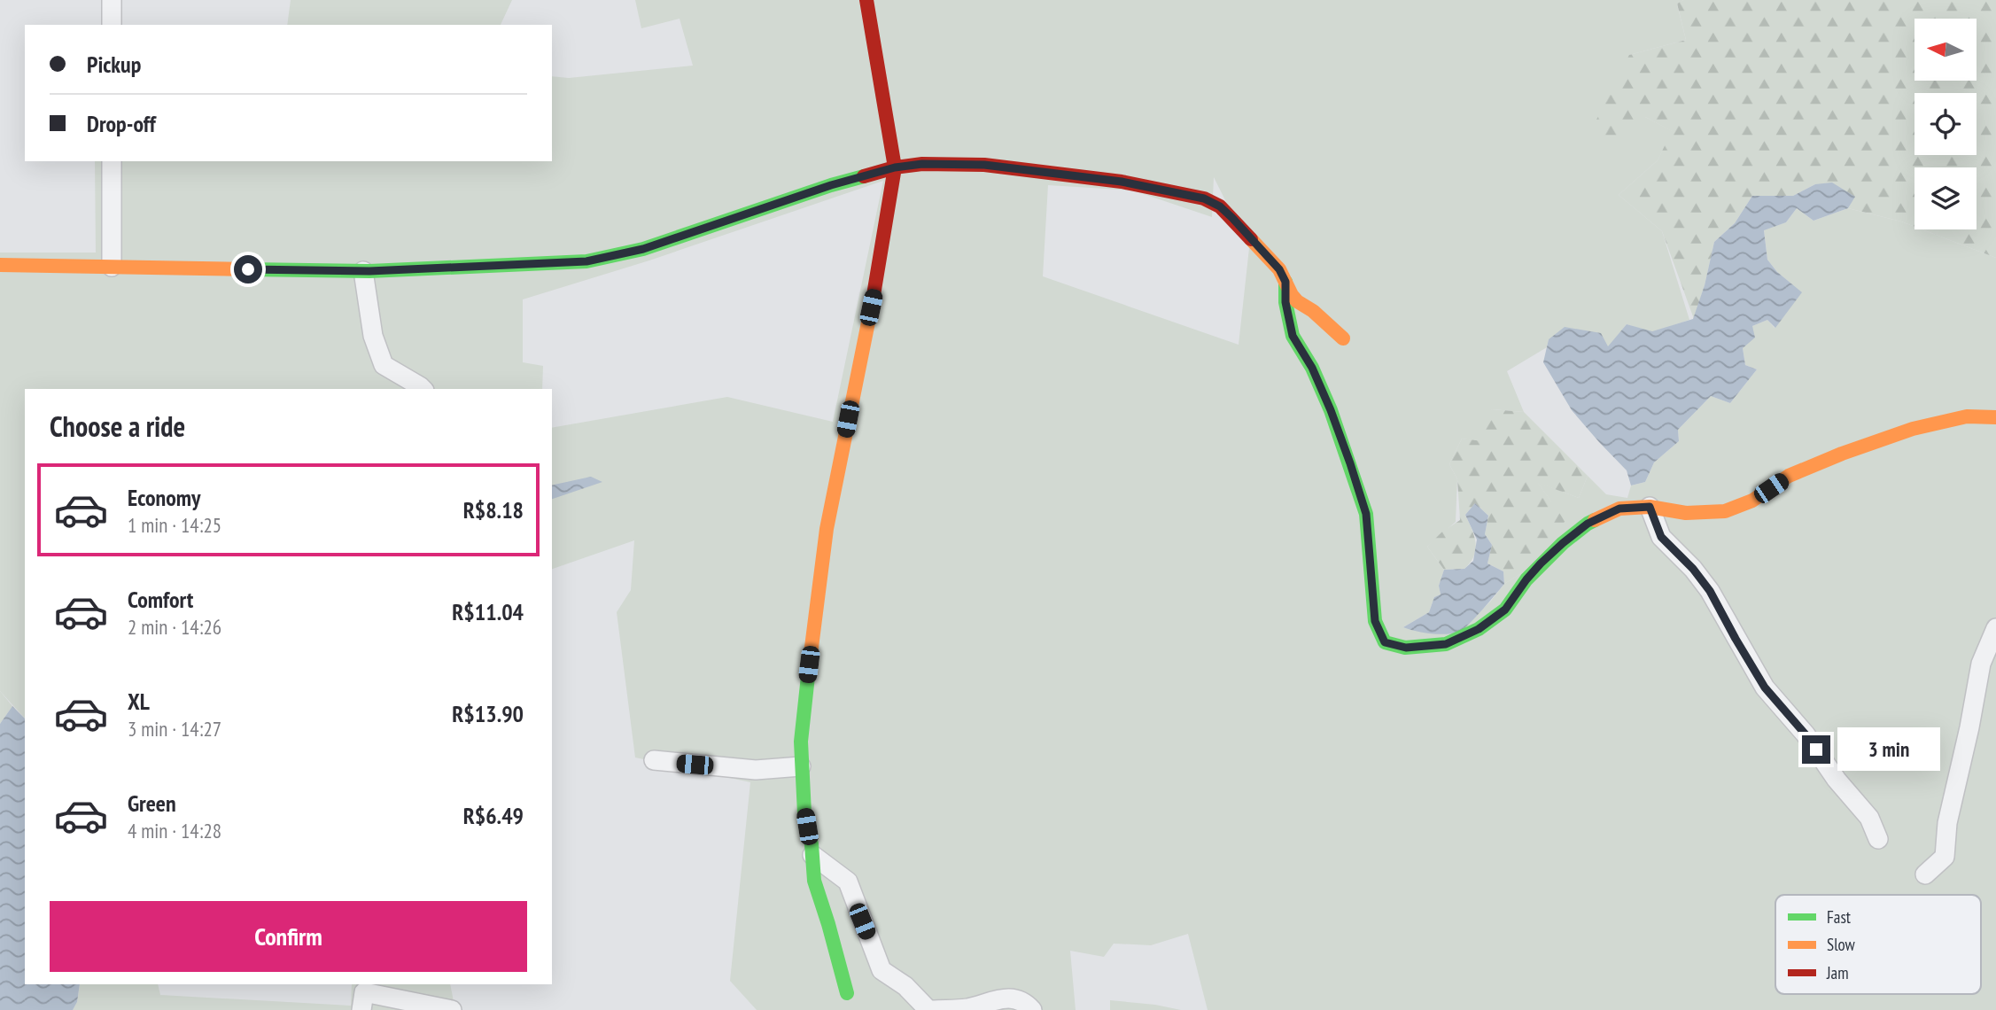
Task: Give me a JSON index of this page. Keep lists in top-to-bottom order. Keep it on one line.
{"legend":["Fast","Slow","Jam"],"north":"left","page":{"banner":["Pickup","Drop-off"],"heading":"Choose a ride","list":[{"name":"Economy","note":"1 min · 14:25","value":"R$8.18"},{"name":"Comfort","note":"2 min · 14:26","value":"R$11.04"},{"name":"XL","note":"3 min · 14:27","value":"R$13.90"},{"name":"Green","note":"4 min · 14:28","value":"R$6.49"}],"bubble":"3 min","buttons":"Confirm"}}
